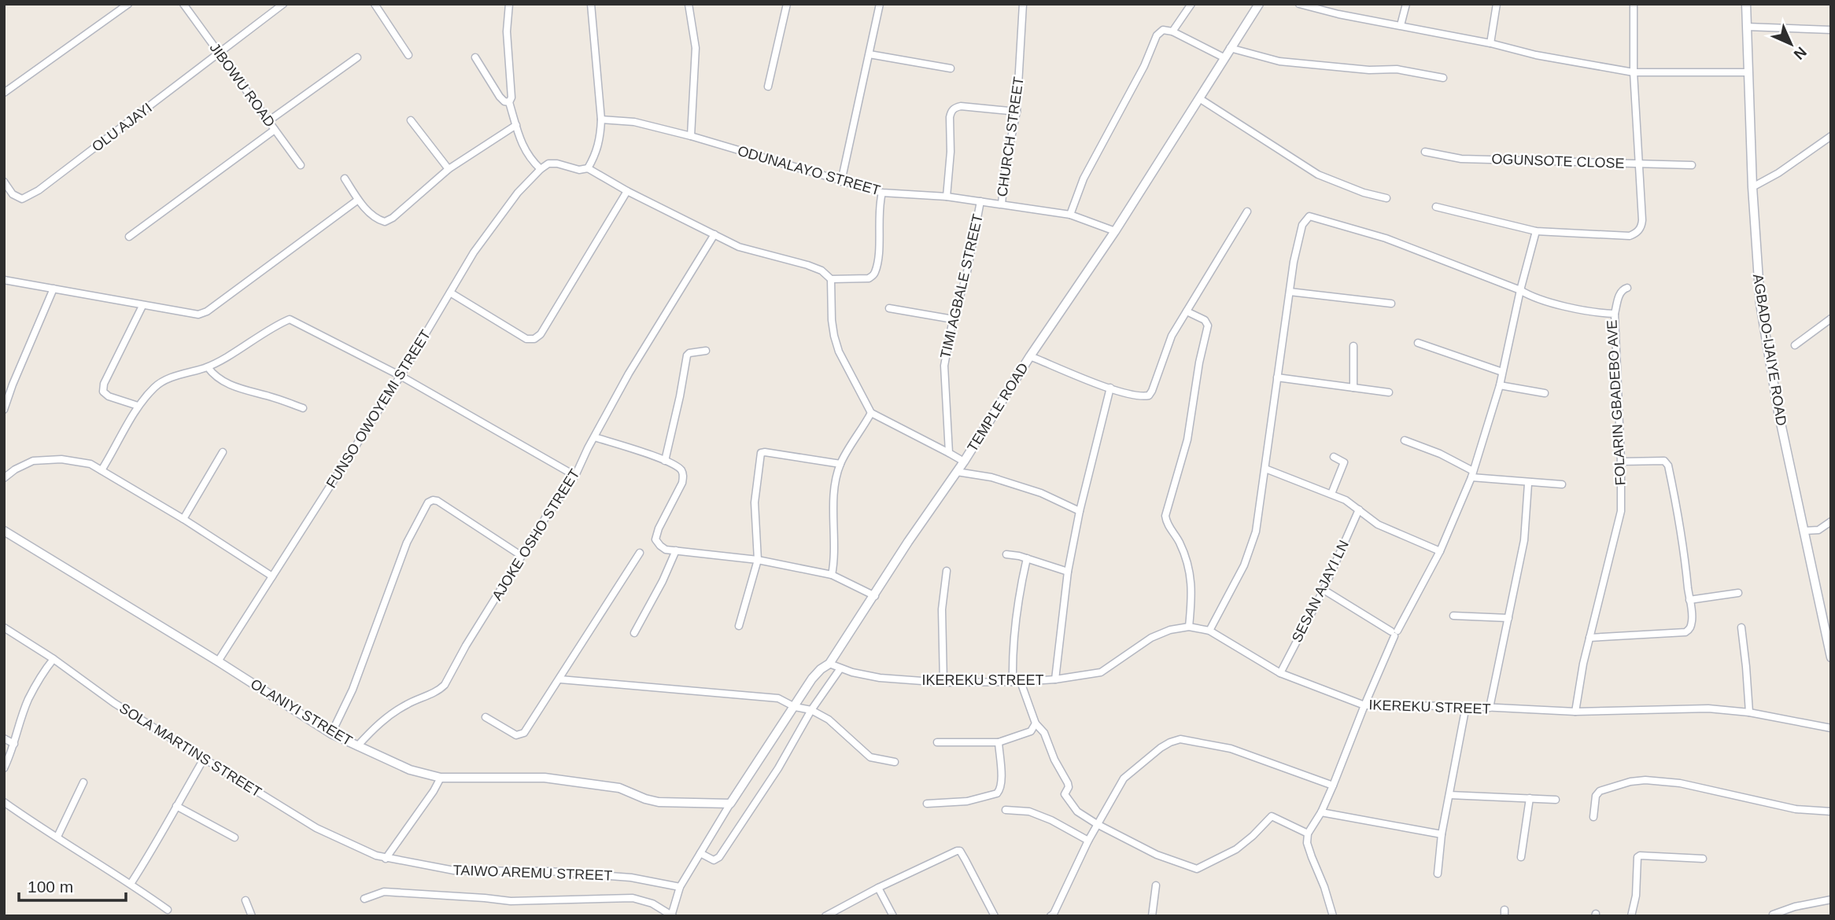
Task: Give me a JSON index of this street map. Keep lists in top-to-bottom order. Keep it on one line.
{"streets":{"street":["JIBOWU ROAD","OLU AJAYI","CHURCH STREET","OGUNSOTE CLOSE","ODUNALAYO STREET","TIMI AGBALE STREET","AGBADO-IJAIYE ROAD","FOLARIN GBADEBO AVE","TEMPLE ROAD","FUNSO OWOYEMI STREET","AJOKE OSHO STREET","SESAN AJAYI LN","IKEREKU STREET","OLANIYI STREET","SOLA MARTINS STREET","TAIWO AREMU STREET"]},"crossings":[["JIBOWU ROAD","OLU AJAYI"],["CHURCH STREET","ODUNALAYO STREET"],["ODUNALAYO STREET","TIMI AGBALE STREET"],["ODUNALAYO STREET","TEMPLE ROAD"],["FOLARIN GBADEBO AVE","IKEREKU STREET"],["TEMPLE ROAD","IKEREKU STREET"],["TEMPLE ROAD","OLANIYI STREET"],["FUNSO OWOYEMI STREET","OLANIYI STREET"],["AJOKE OSHO STREET","OLANIYI STREET"],["SESAN AJAYI LN","IKEREKU STREET"],["SOLA MARTINS STREET","TAIWO AREMU STREET"]],"scale_bar":"100 m","north":"bottom right"}
